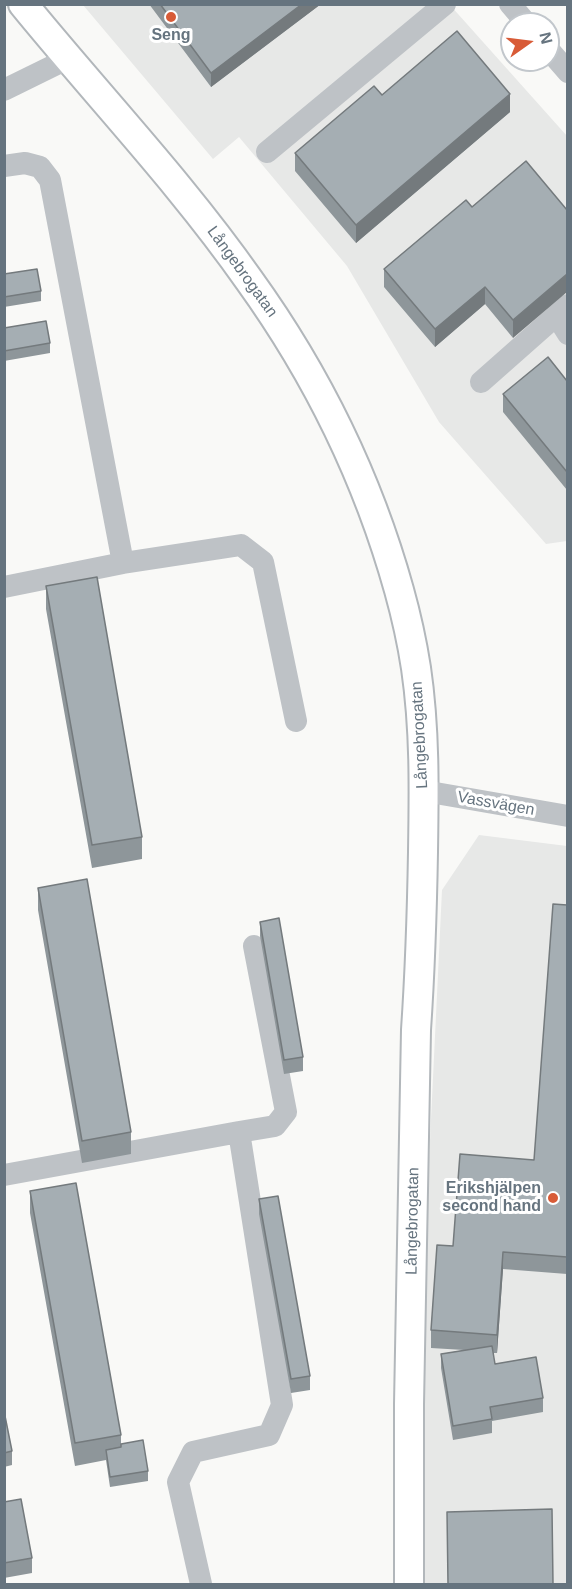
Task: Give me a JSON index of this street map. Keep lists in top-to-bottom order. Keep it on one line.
{"streets":{"main road":["Långebrogatan"],"street":["Vassvägen"]},"crossings":[["Långebrogatan","Vassvägen"]],"places":["Seng","Erikshjälpen second hand"],"north":"right"}
